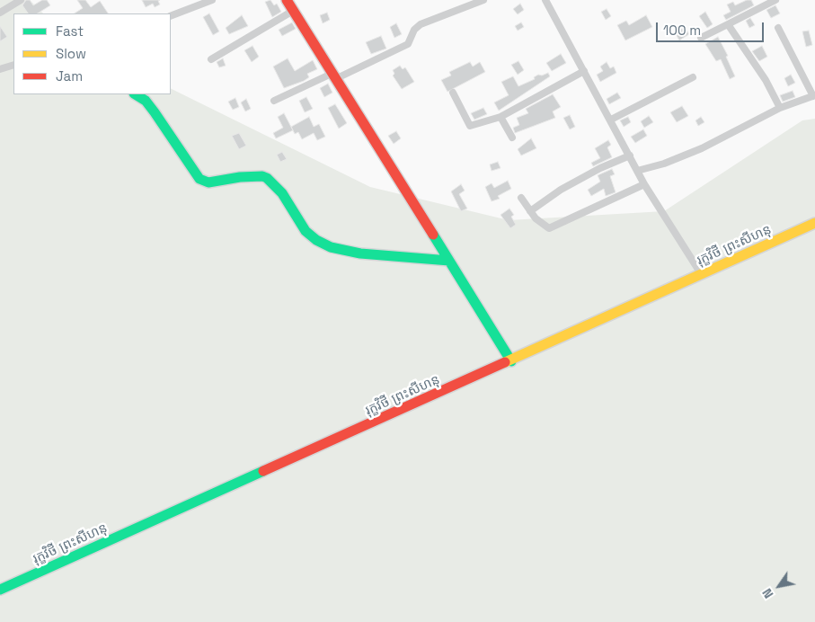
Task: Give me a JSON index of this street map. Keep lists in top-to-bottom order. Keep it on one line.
{"streets":{"street":["រុក្ខវិថី ព្រះសីហនុ"]},"legend":["Fast","Slow","Jam"],"scale_bar":"100 m","north":"bottom left"}
